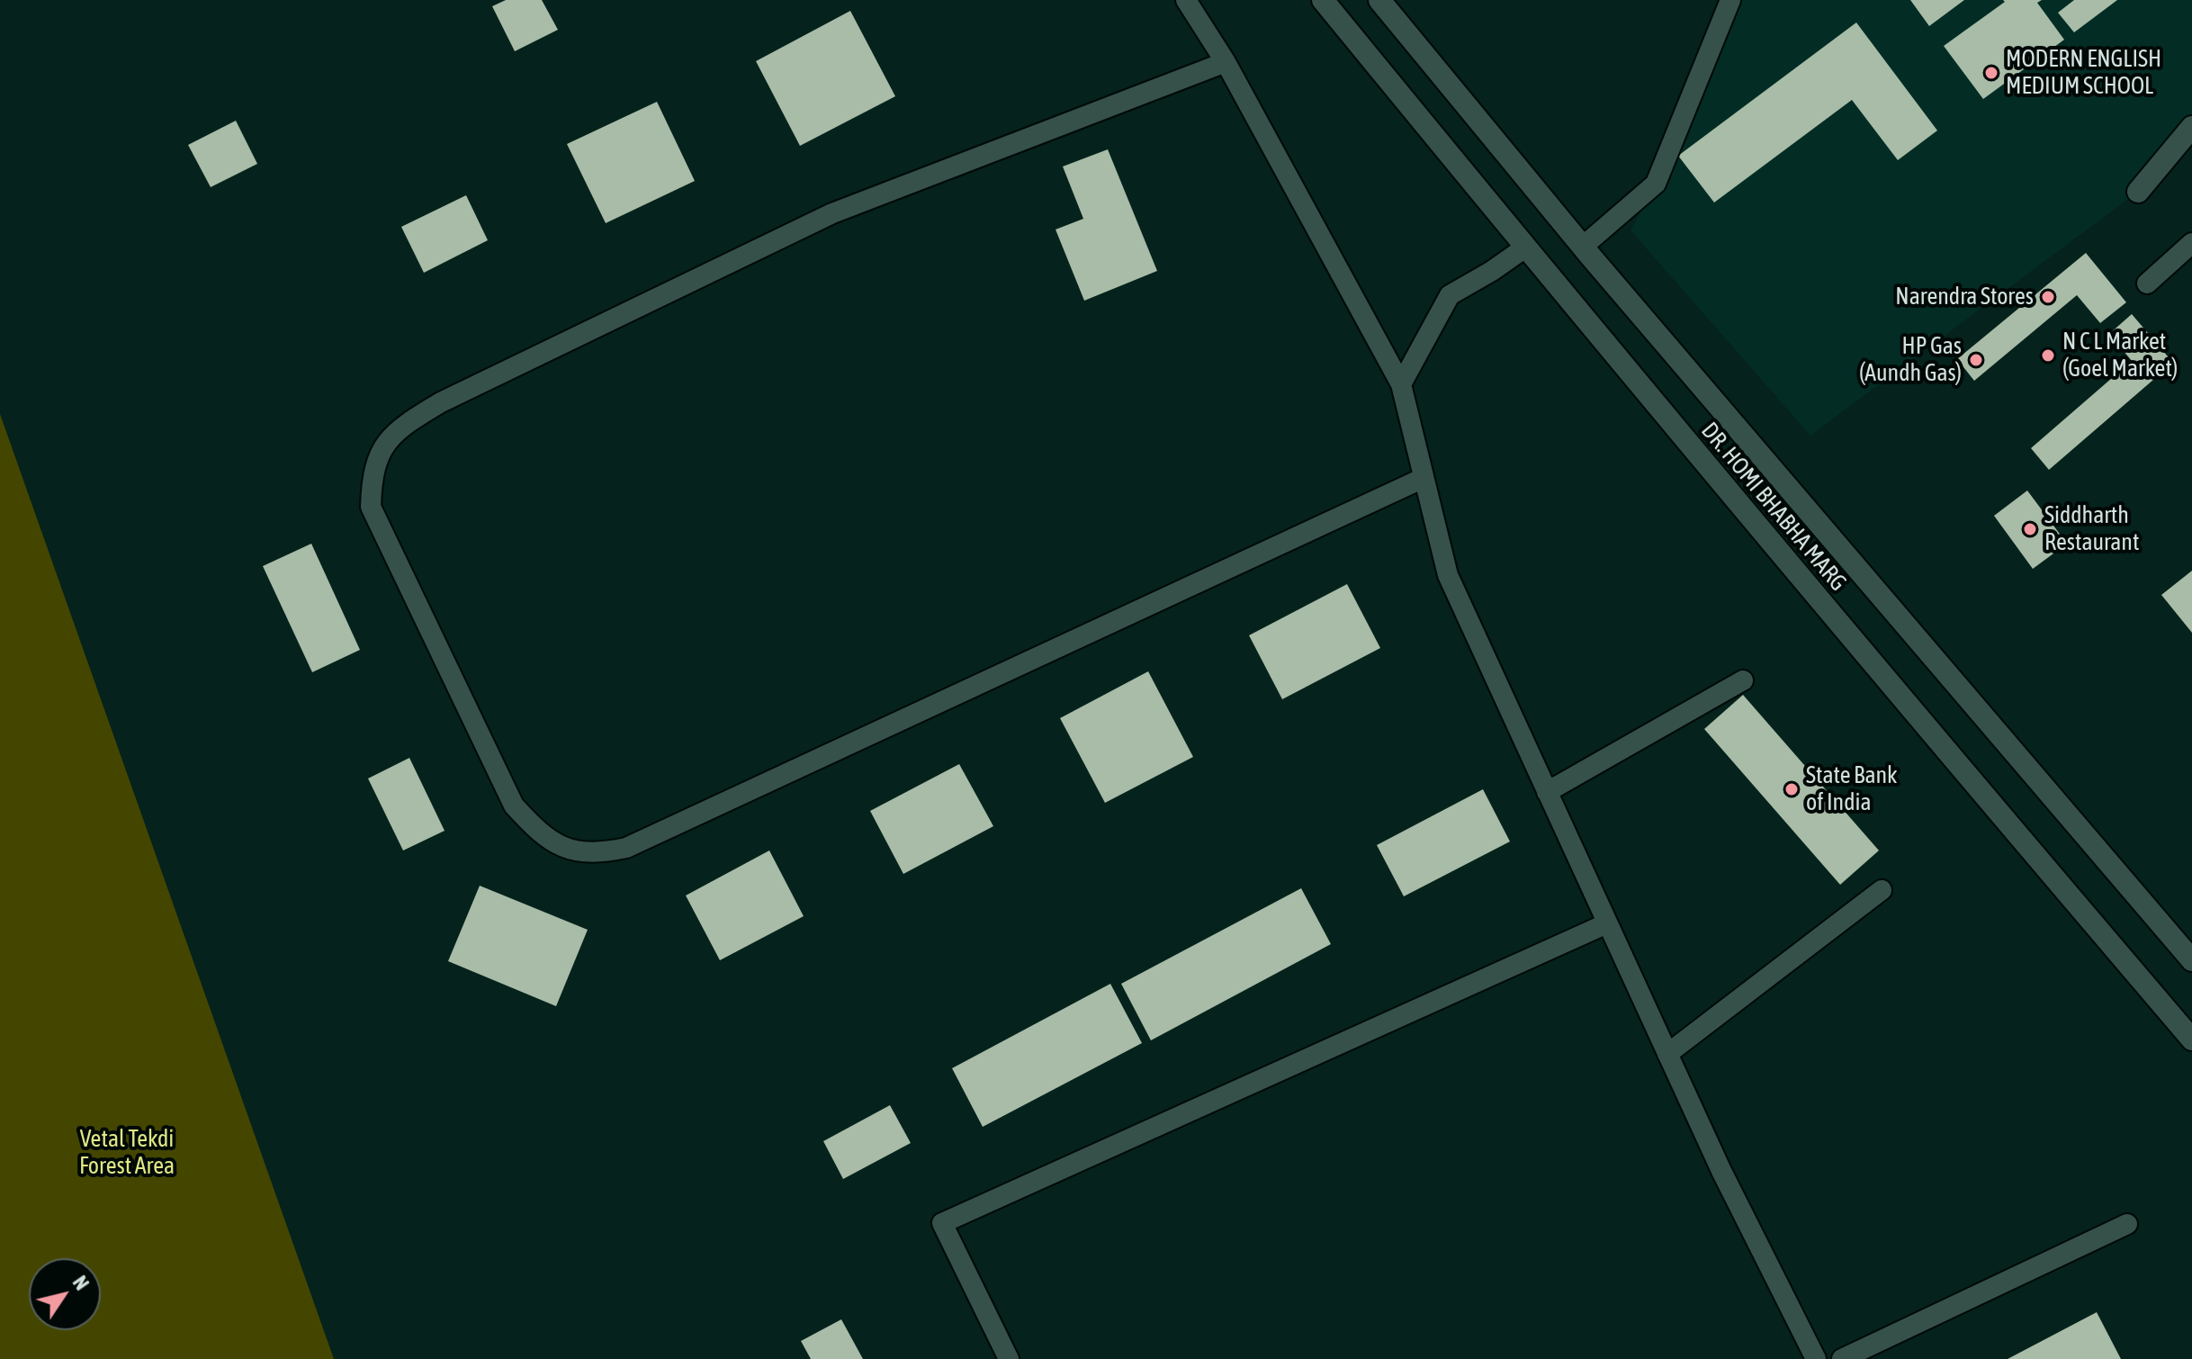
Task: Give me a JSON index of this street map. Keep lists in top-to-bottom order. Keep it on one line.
{"streets":{"main road":["DR. HOMI BHABHA MARG"]},"parks":["Vetal Tekdi Forest Area"],"places":["MODERN ENGLISH MEDIUM SCHOOL","Narendra Stores","N C L Market (Goel Market)","HP Gas (Aundh Gas)","Siddharth Restaurant","State Bank of India"],"north":"top right"}
